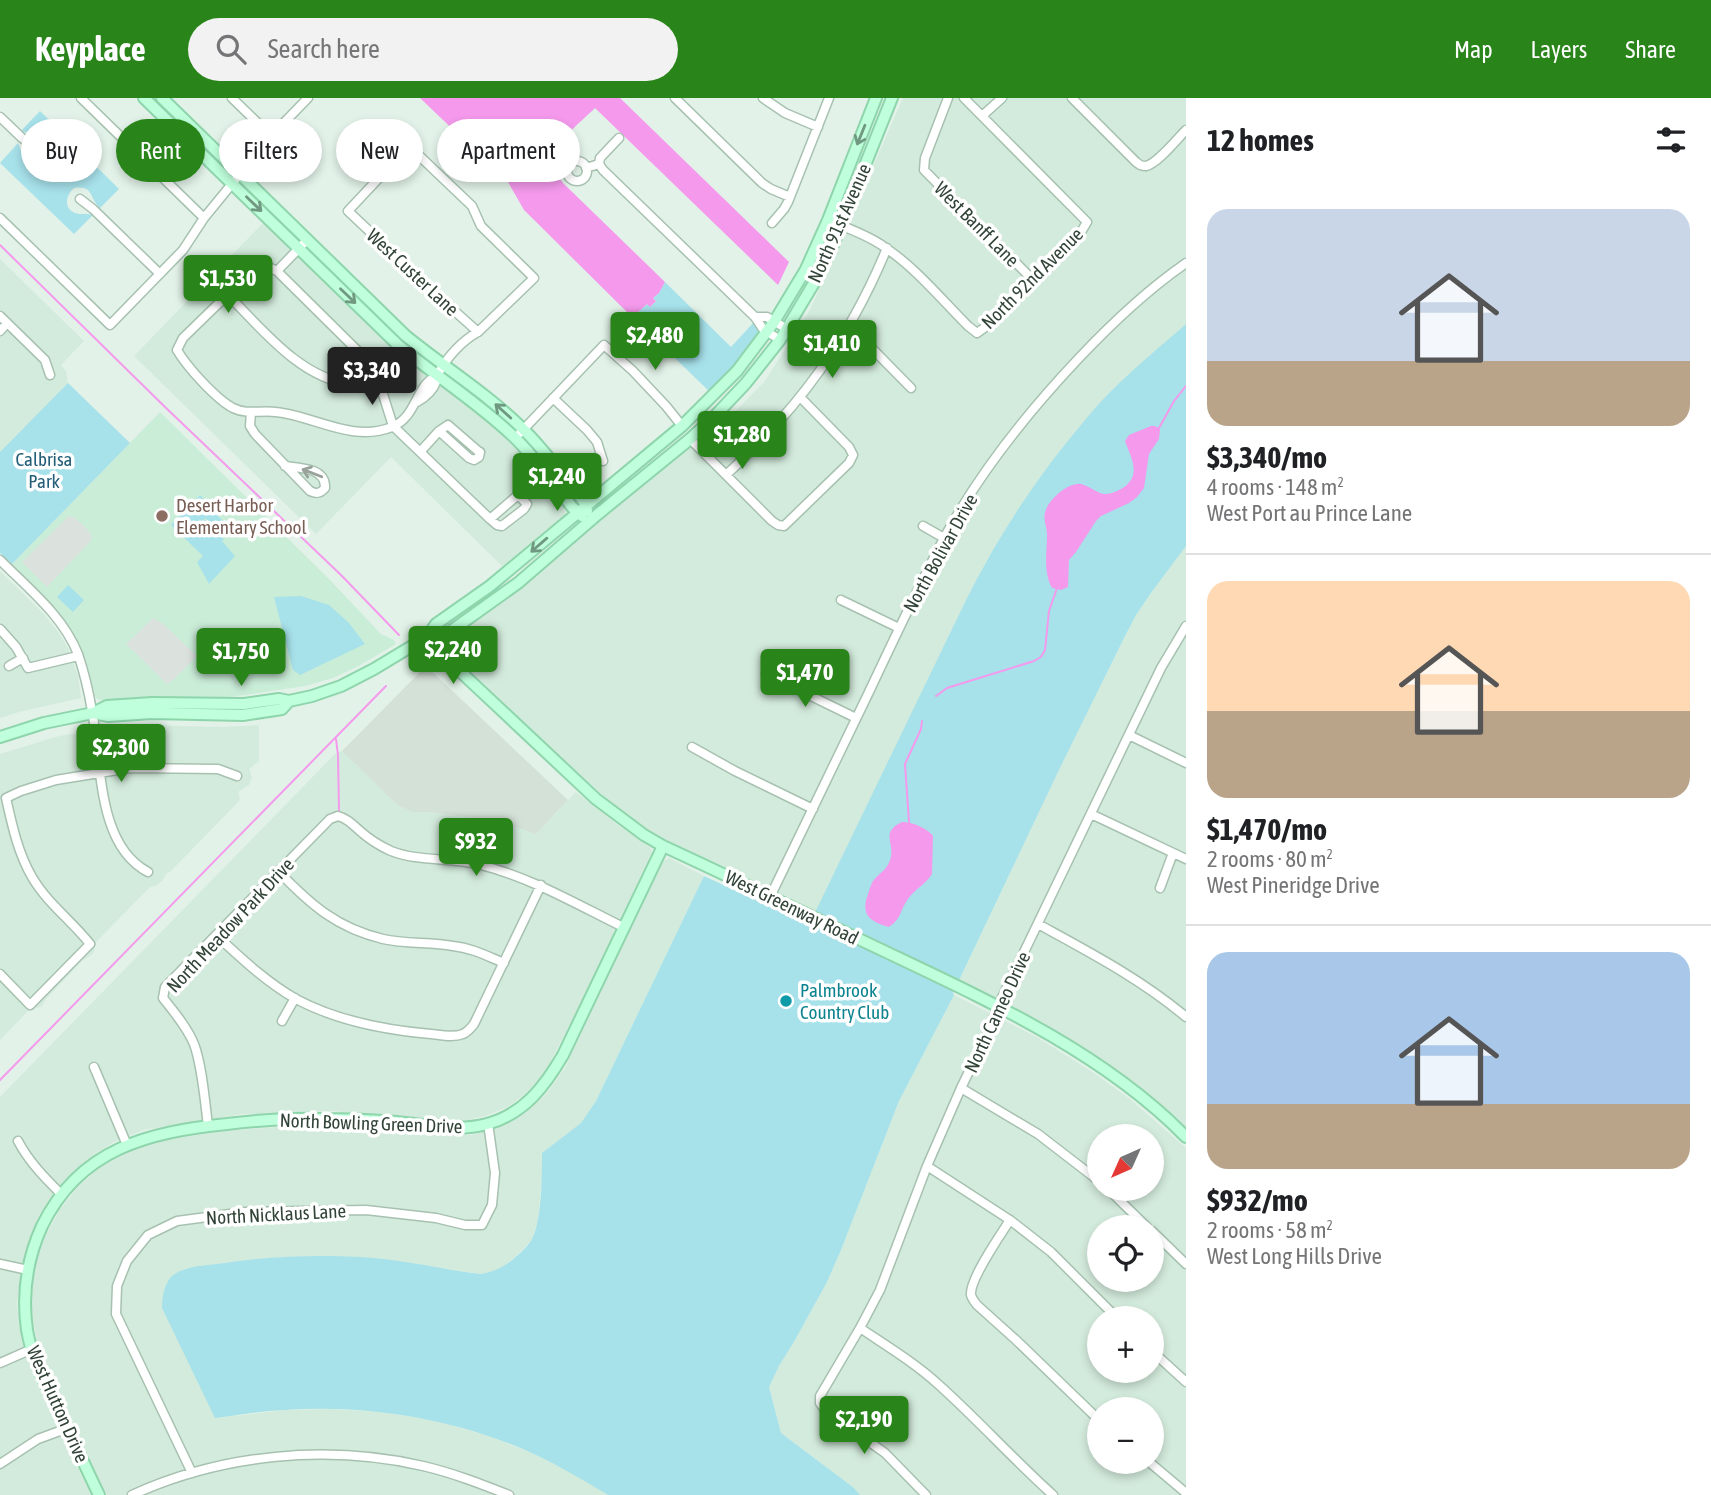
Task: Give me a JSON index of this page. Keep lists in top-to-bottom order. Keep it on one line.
{"streets":{"street":["North 91st Avenue","West Banff Lane","West Custer Lane","North 92nd Avenue","North Bolivar Drive","West Greenway Road","North Meadow Park Drive","North Cameo Drive","North Bowling Green Drive","North Nicklaus Lane","West Hutton Drive"]},"crossings":[["North 91st Avenue","West Greenway Road"],["West Banff Lane","North 92nd Avenue"],["North Bolivar Drive","West Greenway Road"],["West Greenway Road","North Cameo Drive"],["West Greenway Road","North Bowling Green Drive"],["North Meadow Park Drive","North Bowling Green Drive"],["North Bowling Green Drive","North Nicklaus Lane"],["North Bowling Green Drive","West Hutton Drive"]],"parks":["Calbrisa Park"],"places":["Desert Harbor Elementary School","Palmbrook Country Club"],"north":"bottom left","page":{"header":"Keyplace","search":"Search here","nav":["Map","Layers","Share"],"heading":"12 homes","chip":["Buy","Rent","Filters","New","Apartment"],"list":[{"name":"$3,340/mo","note":"4 rooms · 148 m² · West Port au Prince Lane"},{"name":"$1,470/mo","note":"2 rooms · 80 m² · West Pineridge Drive"},{"name":"$932/mo","note":"2 rooms · 58 m² · West Long Hills Drive"}],"price":["$1,530","$2,480","$1,410","$3,340","$1,280","$1,240","$2,240","$1,750","$1,470","$2,300","$932","$2,190"],"map_buttons":["+","−"]}}
